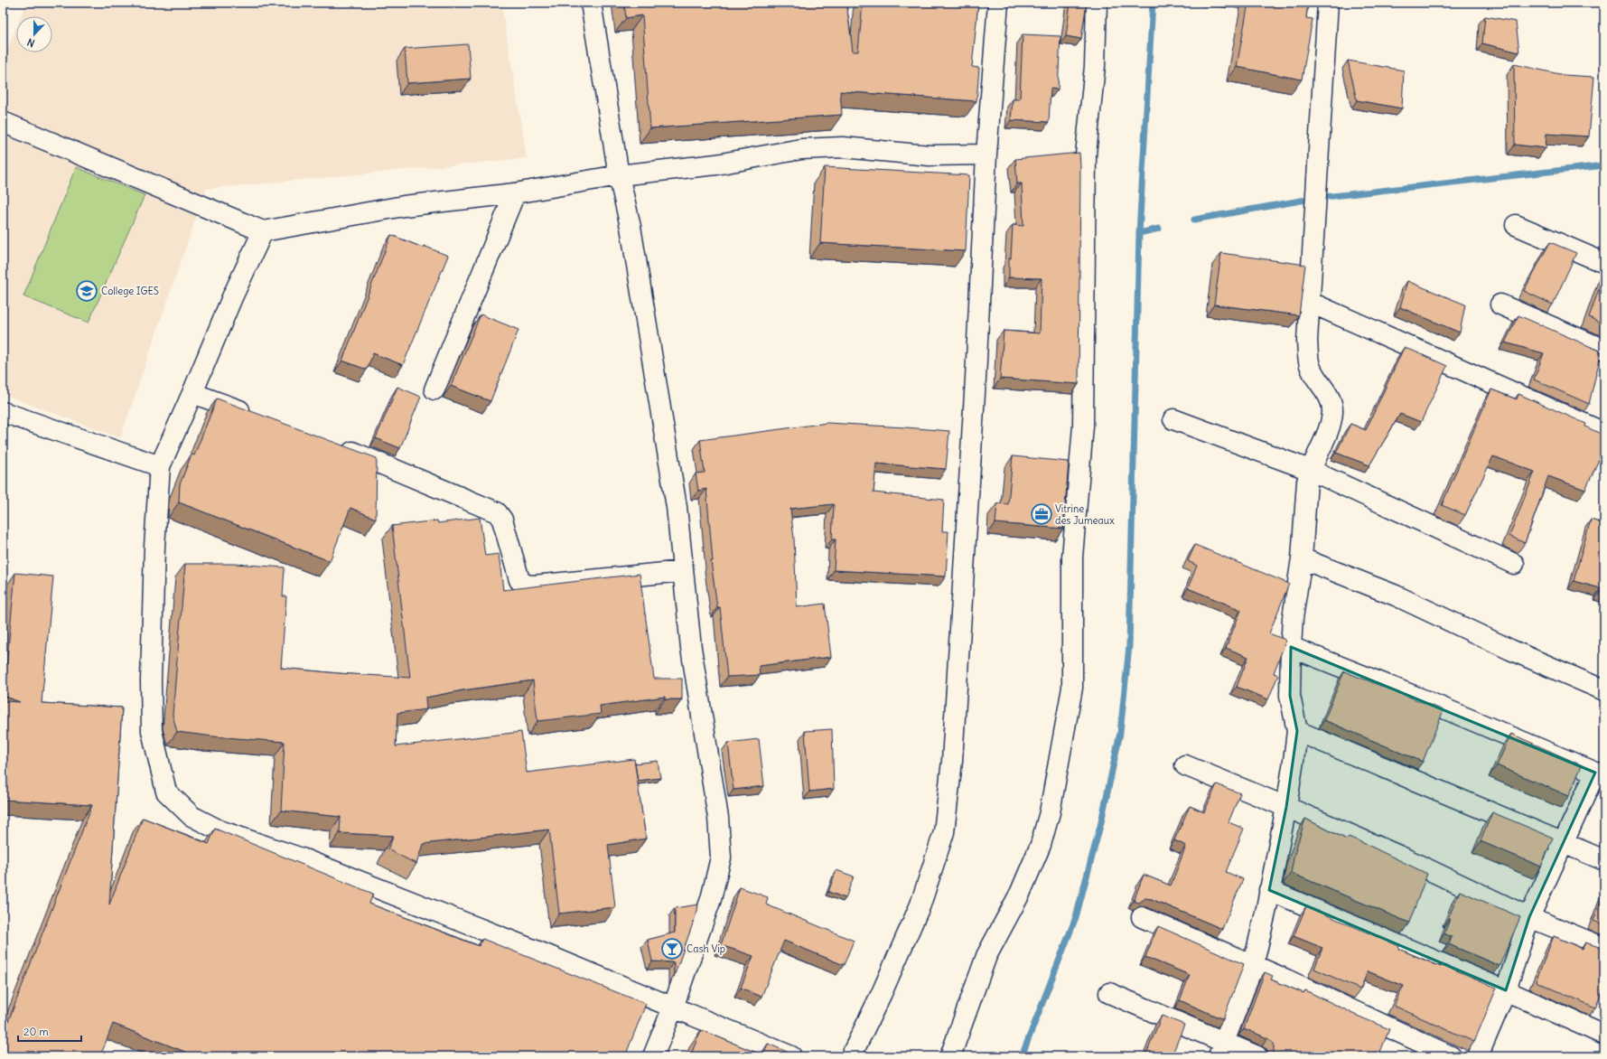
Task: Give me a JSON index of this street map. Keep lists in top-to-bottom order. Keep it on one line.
{"places":{"school or university":["College IGES"],"office":["Vitrine des Jumeaux"],"bar":["Cash Vip"]},"scale_bar":"20 m","north":"bottom"}
